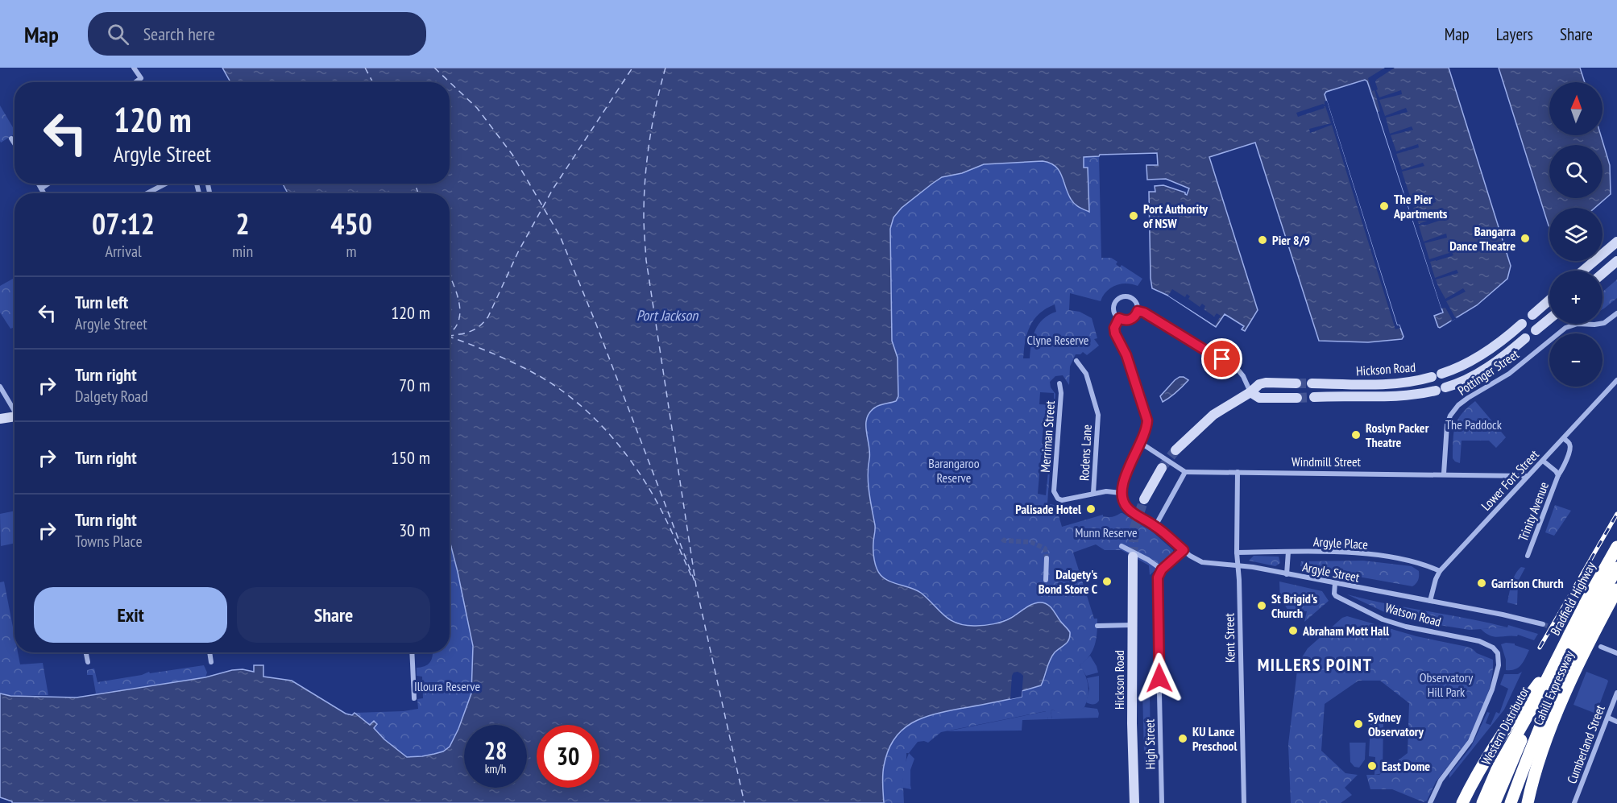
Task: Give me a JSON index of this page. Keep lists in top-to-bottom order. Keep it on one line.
{"streets":{"highway":["Bradfield Highway","Cahill Expressway","Western Distributor"],"street":["Hickson Road","Pottinger Street","Merriman Street","Rodens Lane","Windmill Street","Lower Fort Street","Trinity Avenue","Argyle Place","Argyle Street","Watson Road","Kent Street","High Street","Cumberland Street"]},"crossings":[["Pottinger Street","Windmill Street"],["Merriman Street","Rodens Lane"],["Windmill Street","Lower Fort Street"],["Windmill Street","Kent Street"],["Lower Fort Street","Trinity Avenue"],["Lower Fort Street","Argyle Place"],["Lower Fort Street","Argyle Street"],["Argyle Place","Kent Street"],["Argyle Street","Watson Road"],["Argyle Street","Kent Street"],["Bradfield Highway","Cahill Expressway"],["Bradfield Highway","Western Distributor"],["Cahill Expressway","Western Distributor"]],"districts":["MILLERS POINT"],"water":["Port Jackson"],"parks":["Clyne Reserve","The Paddock","Barangaroo Reserve","Munn Reserve","Observatory Hill Park","Illoura Reserve"],"places":["The Pier Apartments","Port Authority of NSW","Bangarra Dance Theatre","Pier 8/9","Roslyn Packer Theatre","Palisade Hotel","Dalgety's Bond Store C","Garrison Church","St Brigid's Church","Abraham Mott Hall","Sydney Observatory","KU Lance Preschool","East Dome"],"north":"top","page":{"header":"Map","search":"Search here","nav":["Map","Layers","Share"],"map_buttons":["+","−"],"turn":["120 m","Argyle Street"],"eta":["07:12","Arrival","2","min","450","m"],"list":[{"name":"Turn left","note":"Argyle Street","value":"120 m"},{"name":"Turn right","note":"Dalgety Road","value":"70 m"},{"name":"Turn right","value":"150 m"},{"name":"Turn right","note":"Towns Place","value":"30 m"}],"buttons":["Exit","Share"],"speed":"28 km/h","limit":"30"}}
